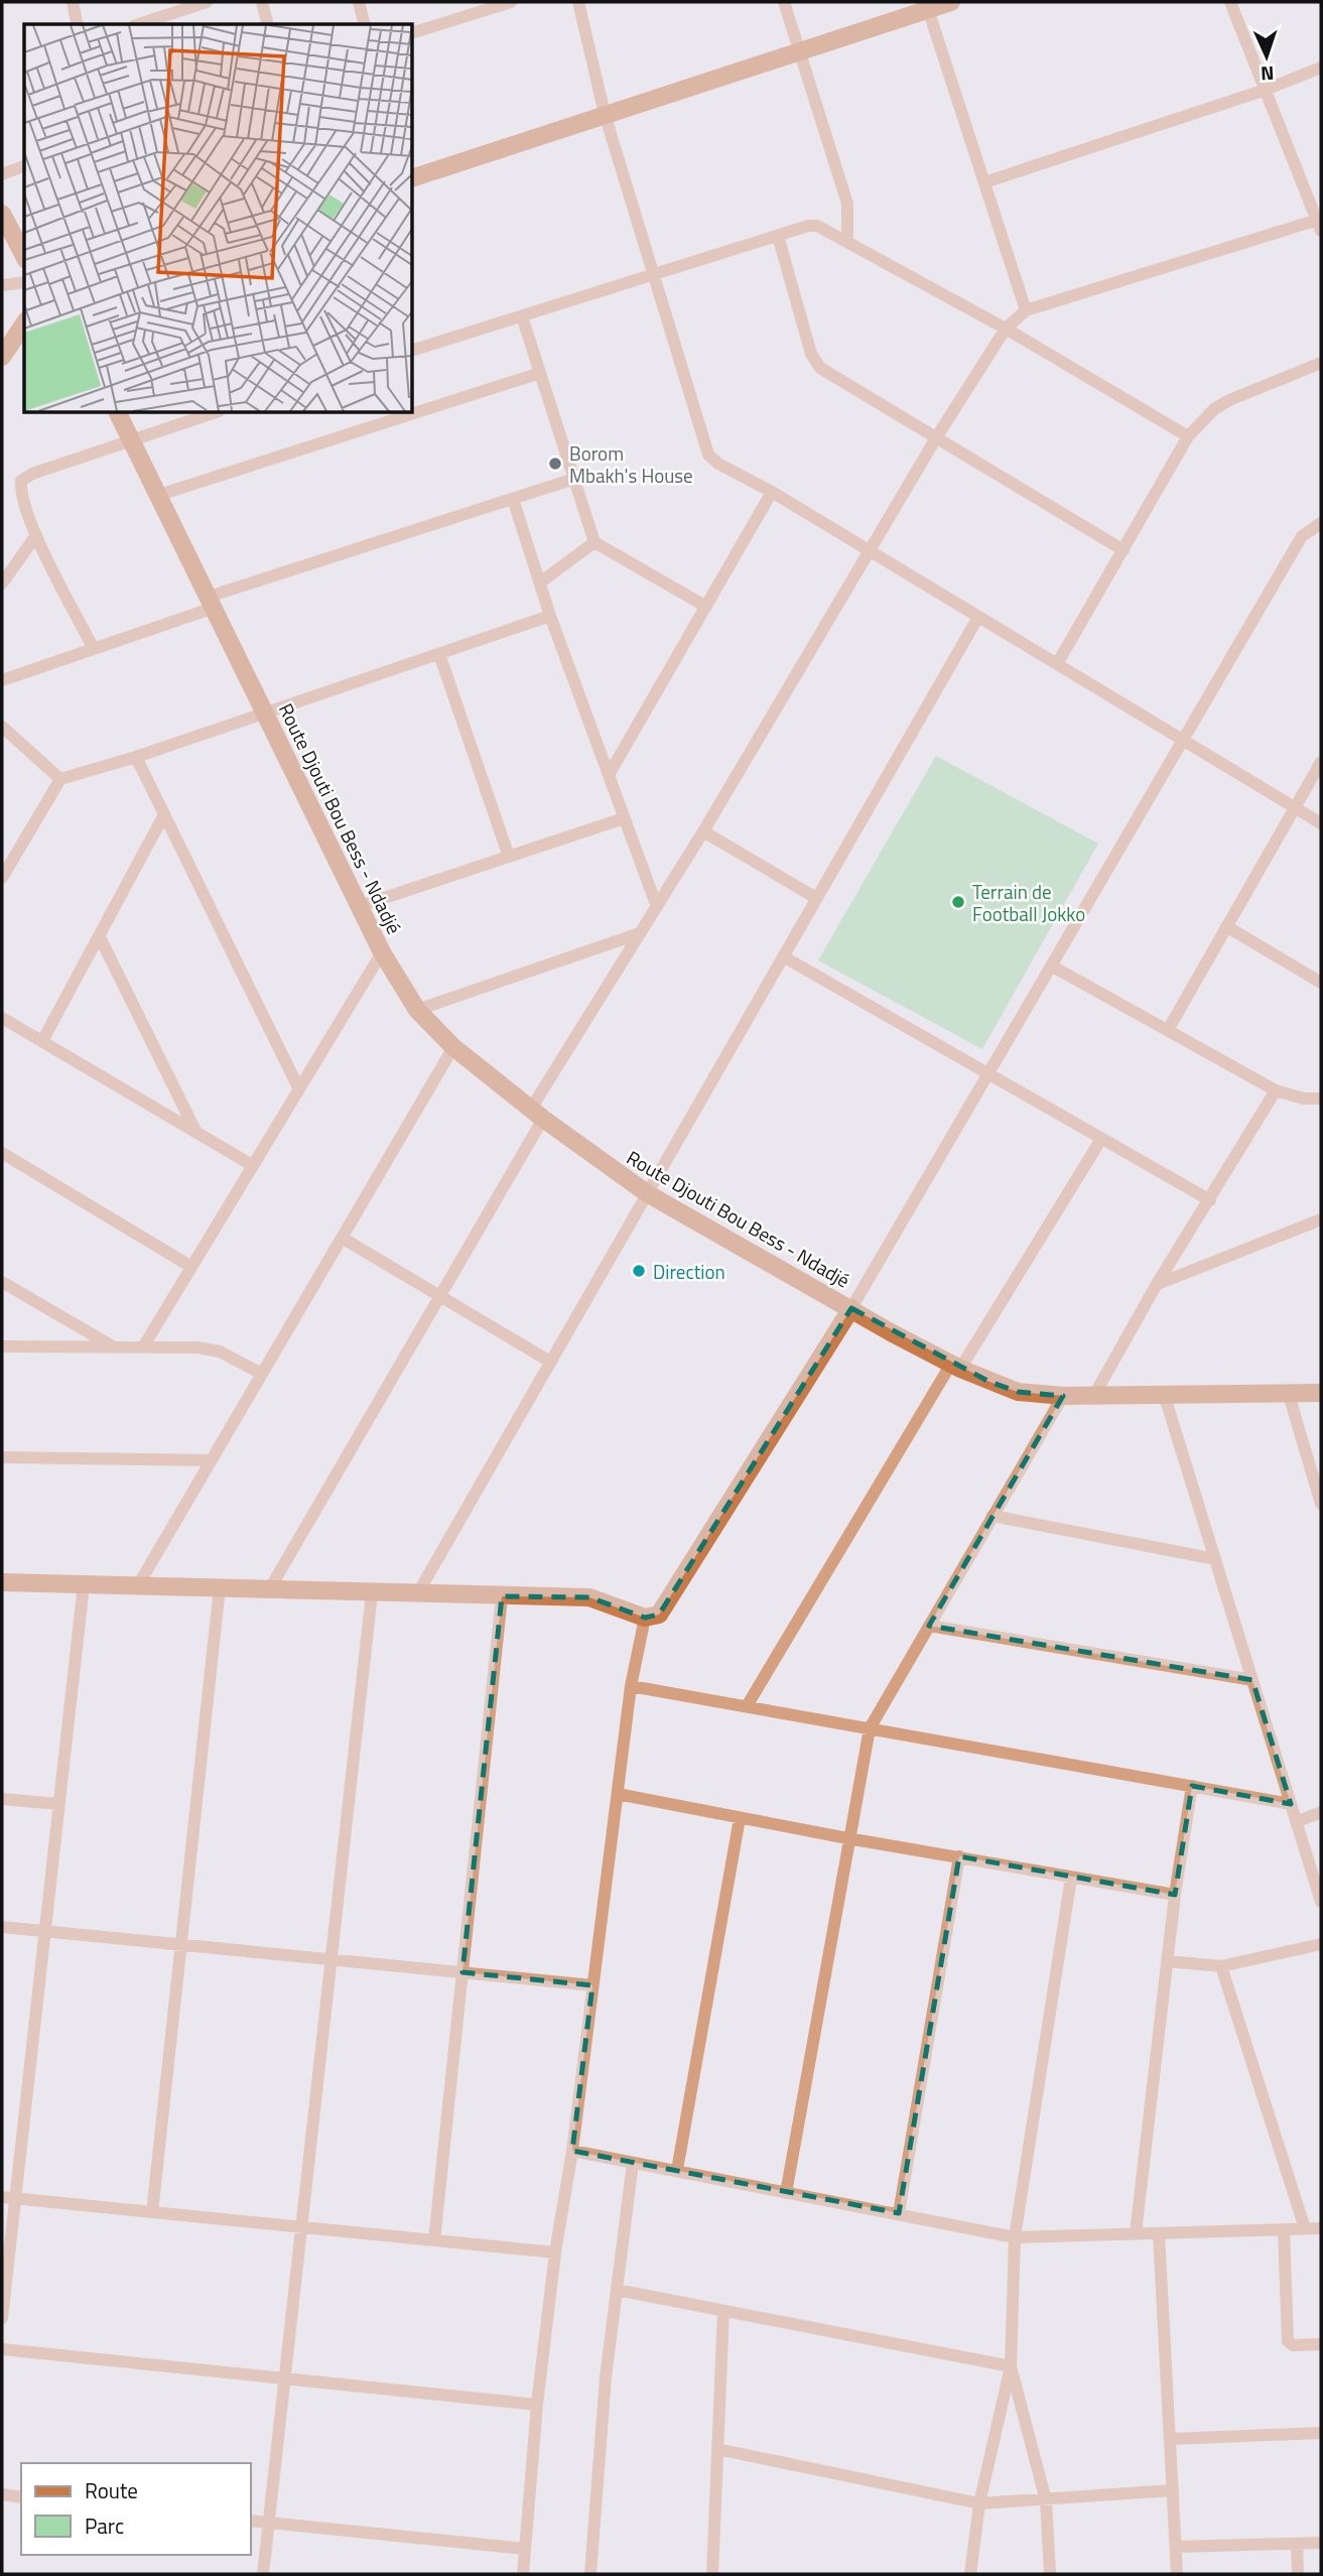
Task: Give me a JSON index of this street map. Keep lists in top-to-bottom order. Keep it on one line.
{"streets":{"main road":["Route Djouti Bou Bess - Ndadjé"]},"places":["Borom Mbakh's House","Terrain de Football Jokko","Direction"],"legend":["Route","Parc"],"north":"bottom"}
